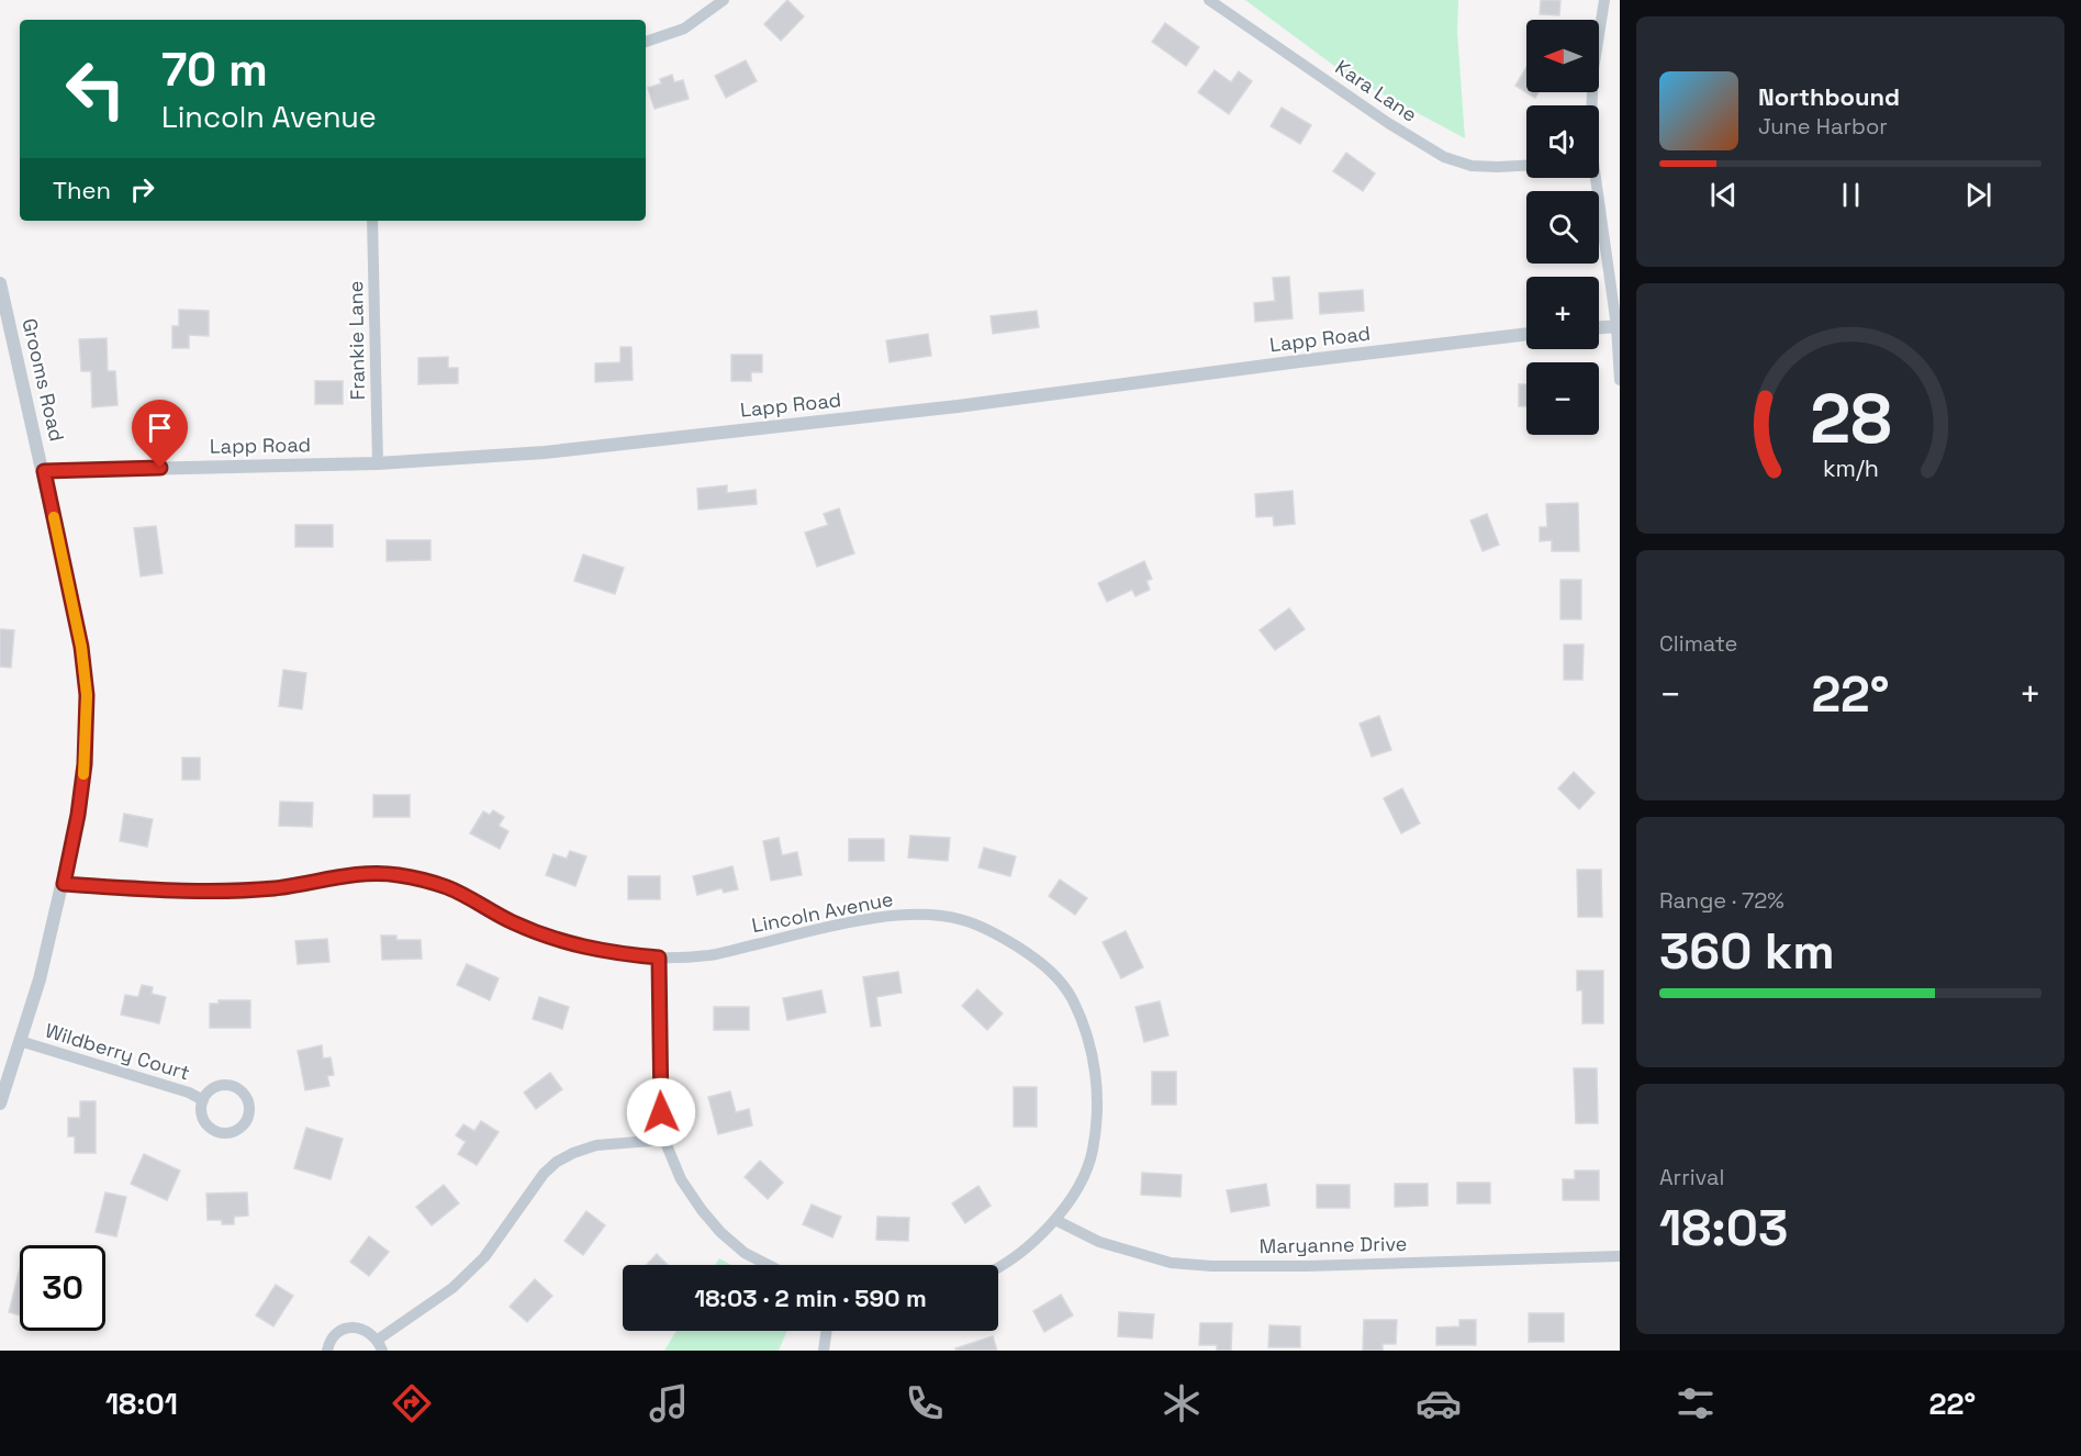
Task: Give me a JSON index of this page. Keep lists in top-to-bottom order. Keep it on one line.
{"streets":{"street":["Kara Lane","Lapp Road","Frankie Lane","Grooms Road","Lincoln Avenue","Wildberry Court","Maryanne Drive"]},"crossings":[["Lapp Road","Frankie Lane"],["Lapp Road","Grooms Road"],["Grooms Road","Lincoln Avenue"],["Grooms Road","Wildberry Court"],["Lincoln Avenue","Maryanne Drive"]],"north":"left","page":{"map_buttons":["+","−"],"turn":["70 m","Lincoln Avenue"],"song":["Northbound","June Harbor"],"then":"Then","tile":["Climate",["Range · 72%","360 km"],["Arrival","18:03"]],"heat":["−","22°","+"],"limit":"30","trip":"18:03 · 2 min · 590 m","tabs":["18:01","22°"],"gauge":["28","km/h"]}}
